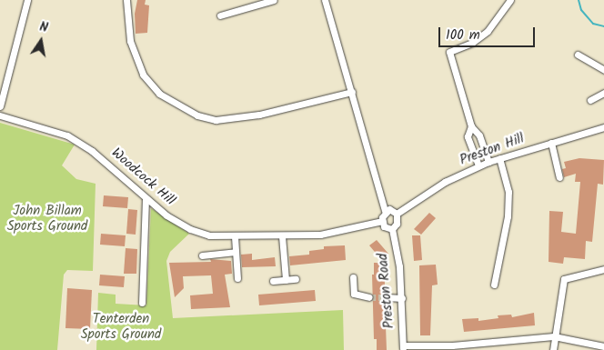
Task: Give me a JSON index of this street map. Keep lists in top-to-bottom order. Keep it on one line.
{"streets":{"street":["Preston Hill","Woodcock Hill","Preston Road"]},"crossings":[["Preston Hill","Woodcock Hill"],["Preston Hill","Preston Road"],["Woodcock Hill","Preston Road"]],"parks":["John Billam Sports Ground","Tenterden Sports Ground"],"scale_bar":"100 m","north":"top"}
